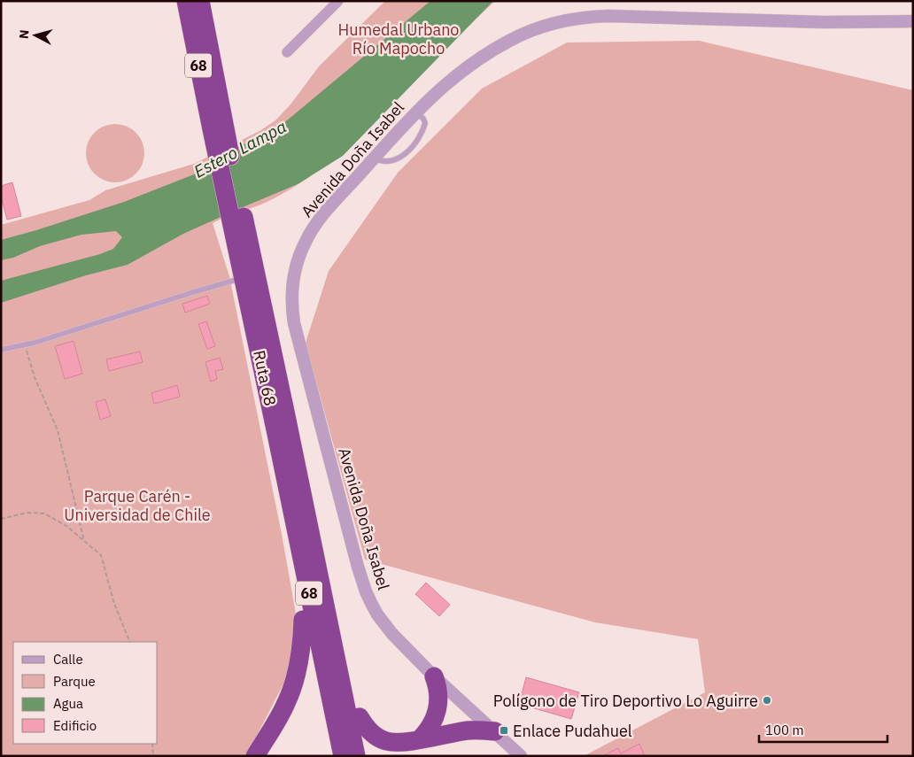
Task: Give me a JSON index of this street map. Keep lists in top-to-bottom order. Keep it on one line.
{"streets":{"highway":["68","Ruta 68"],"street":["Avenida Doña Isabel"]},"water":["Estero Lampa"],"parks":["Humedal Urbano Río Mapocho","Parque Carén - Universidad de Chile"],"places":{"other":["Polígono de Tiro Deportivo Lo Aguirre"],"transit":["Enlace Pudahuel"]},"legend":["Calle","Parque","Agua","Edificio"],"scale_bar":"100 m","north":"left"}
